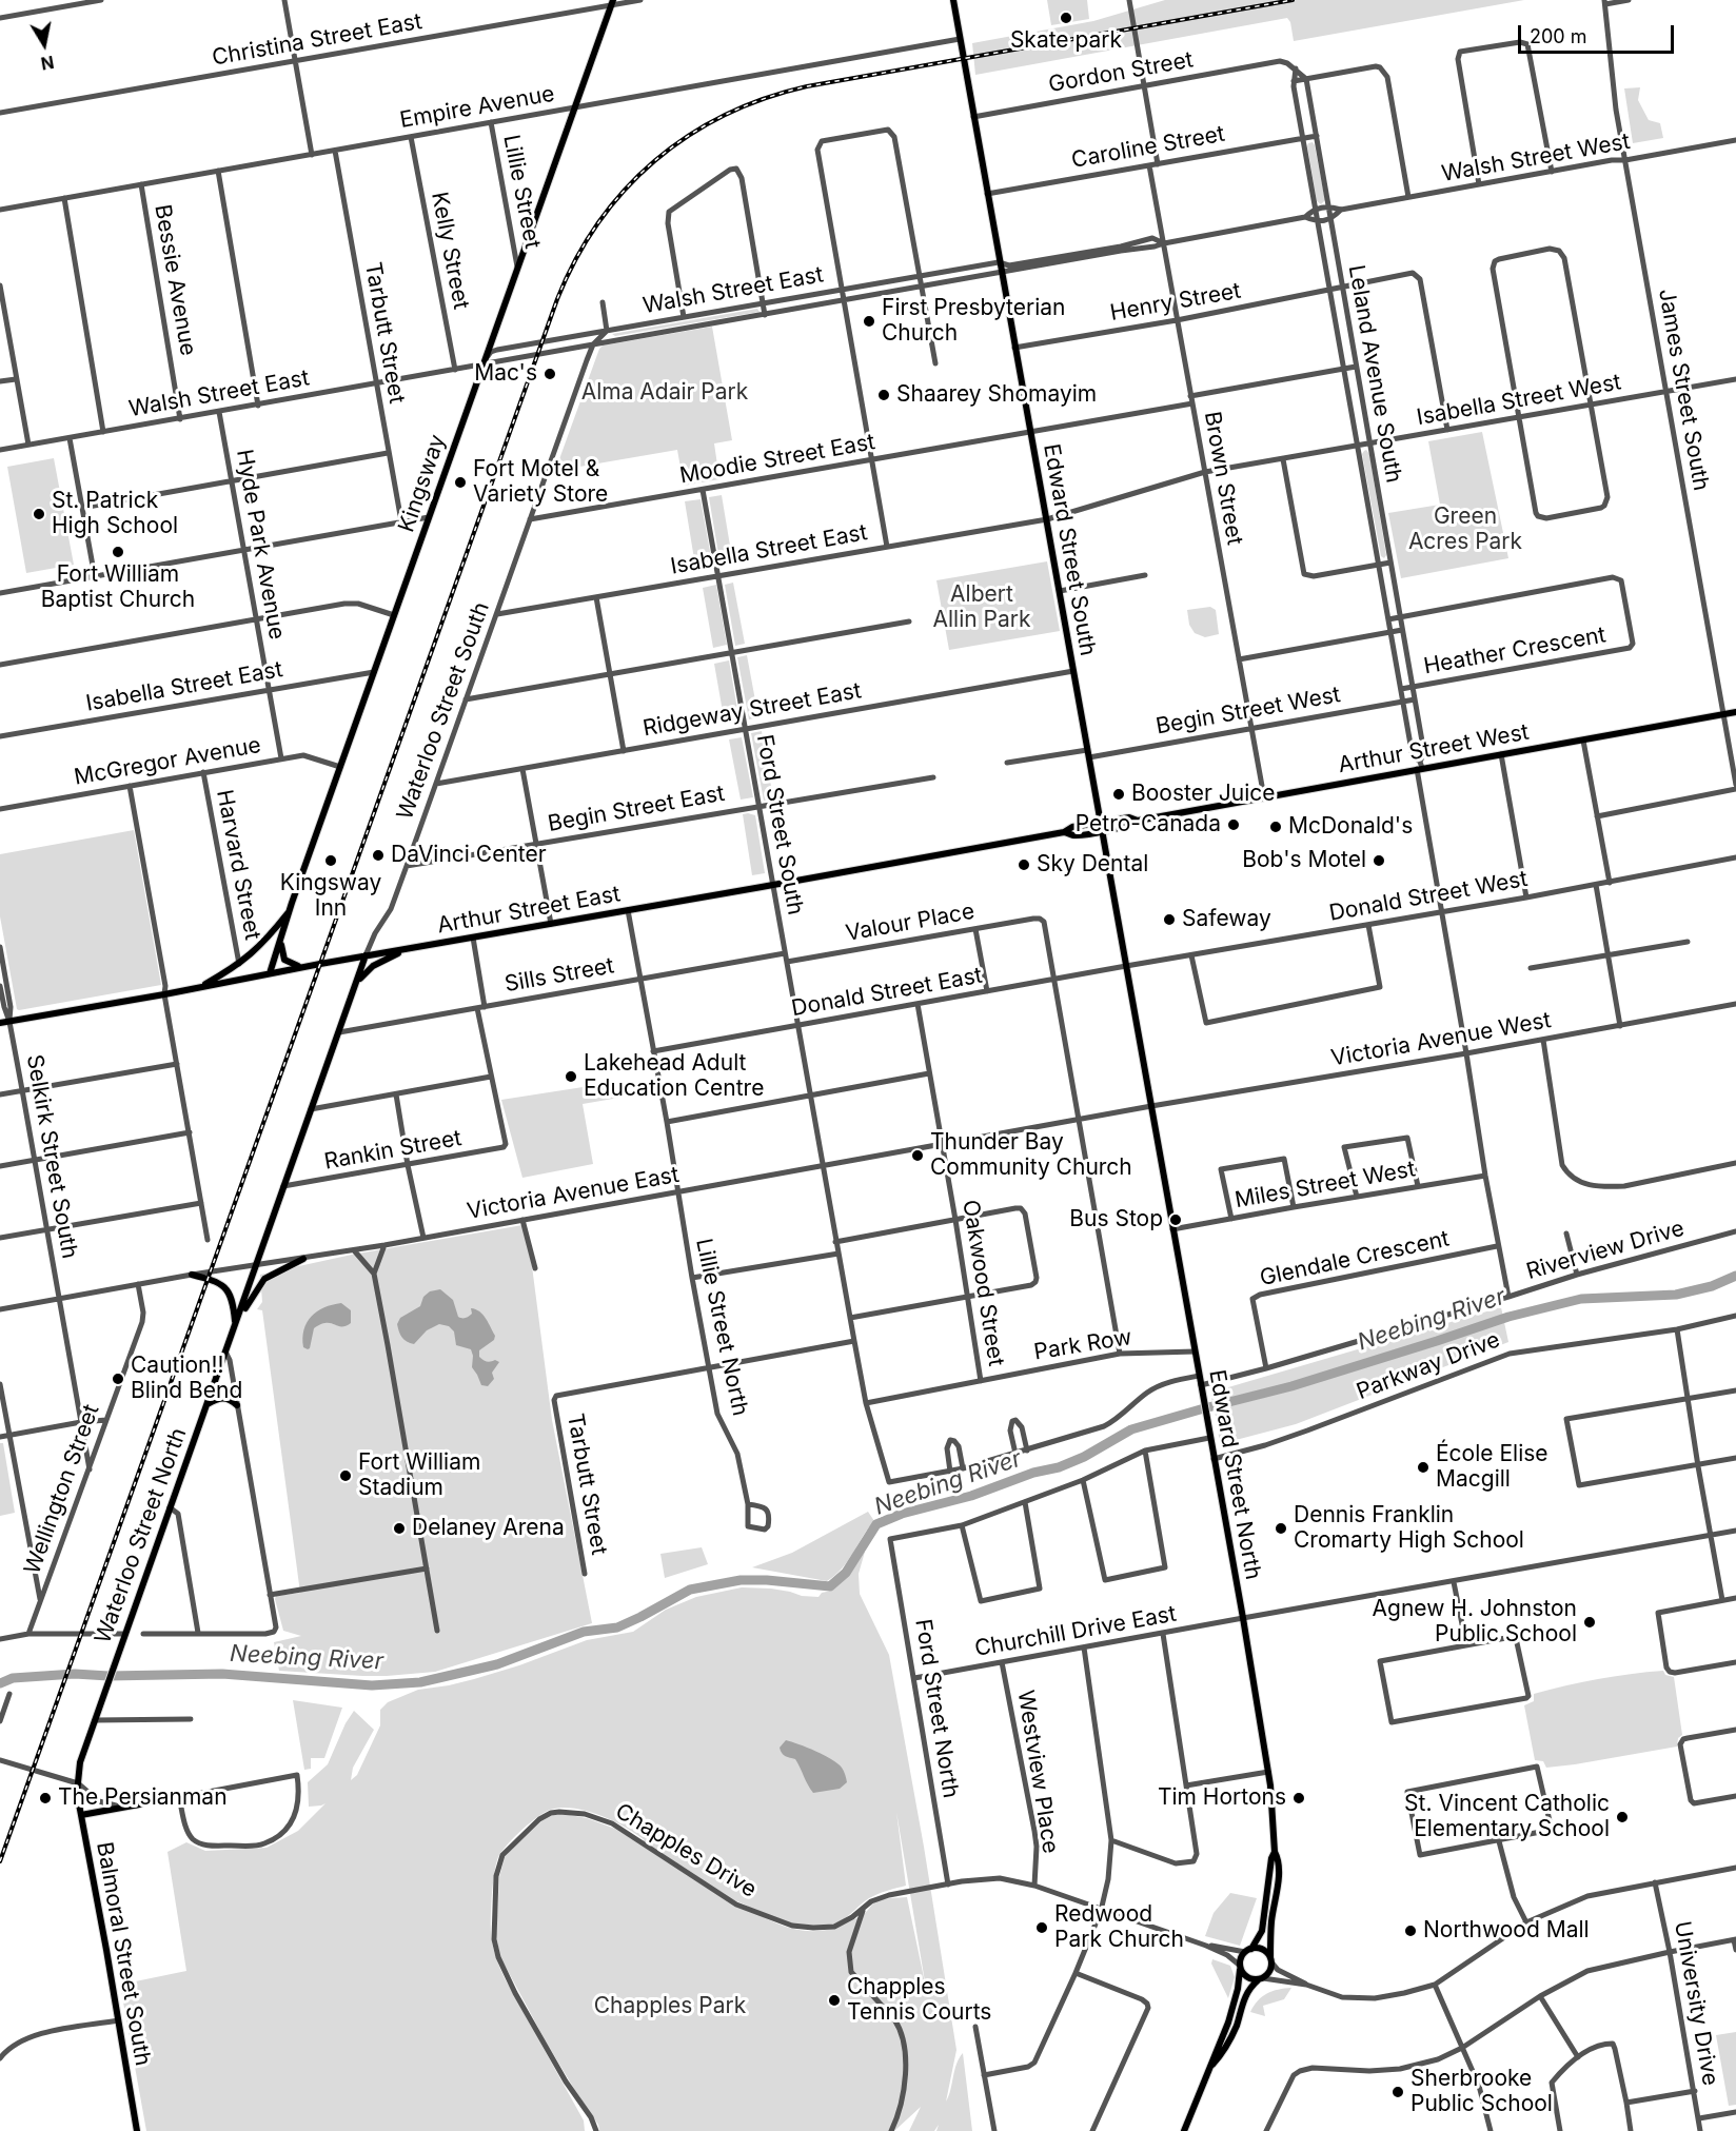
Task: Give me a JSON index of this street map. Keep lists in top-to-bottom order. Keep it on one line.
{"streets":{"main road":["Kingsway","Edward Street South","Waterloo Street South","Arthur Street West","Arthur Street East","Edward Street North","Waterloo Street North","Balmoral Street South"],"street":["Christina Street East","Gordon Street","Empire Avenue","Caroline Street","Walsh Street West","Lillie Street","Kelly Street","Bessie Avenue","Walsh Street East","Henry Street","Tarbutt Street","Leland Avenue South","James Street South","Isabella Street West","Moodie Street East","Brown Street","Hyde Park Avenue","Isabella Street East","Heather Crescent","Ridgeway Street East","Begin Street West","McGregor Avenue","Begin Street East","Ford Street South","Harvard Street","Donald Street West","Valour Place","Sills Street","Donald Street East","Victoria Avenue West","Rankin Street","Selkirk Street South","Miles Street West","Victoria Avenue East","Riverview Drive","Glendale Crescent","Oakwood Street","Lillie Street North","Park Row","Parkway Drive","Wellington Street","Churchill Drive East","Ford Street North","Westview Place","Chapples Drive","University Drive"]},"crossings":[["Christina Street East","Kingsway"],["Gordon Street","Leland Avenue South"],["Gordon Street","Edward Street South"],["Empire Avenue","Lillie Street"],["Empire Avenue","Kelly Street"],["Empire Avenue","Bessie Avenue"],["Empire Avenue","Tarbutt Street"],["Empire Avenue","Kingsway"],["Empire Avenue","Edward Street South"],["Caroline Street","Leland Avenue South"],["Caroline Street","Brown Street"],["Caroline Street","Edward Street South"],["Walsh Street West","Leland Avenue South"],["Walsh Street West","James Street South"],["Lillie Street","Kingsway"],["Kelly Street","Walsh Street East"],["Bessie Avenue","Walsh Street East"],["Walsh Street East","Tarbutt Street"],["Walsh Street East","Kingsway"],["Walsh Street East","Hyde Park Avenue"],["Walsh Street East","Edward Street South"],["Walsh Street East","Waterloo Street South"],["Henry Street","Leland Avenue South"],["Henry Street","Isabella Street West"],["Henry Street","Brown Street"],["Henry Street","Edward Street South"],["Tarbutt Street","Lillie Street North"],["Leland Avenue South","Isabella Street West"],["Leland Avenue South","Heather Crescent"],["Leland Avenue South","Begin Street West"],["Leland Avenue South","Arthur Street West"],["Leland Avenue South","Donald Street West"],["Leland Avenue South","Victoria Avenue West"],["Leland Avenue South","Miles Street West"],["Leland Avenue South","Riverview Drive"],["Leland Avenue South","Glendale Crescent"],["James Street South","Isabella Street West"],["James Street South","Arthur Street West"],["Isabella Street West","Brown Street"],["Isabella Street West","Isabella Street East"],["Isabella Street West","Edward Street South"],["Moodie Street East","Brown Street"],["Moodie Street East","Edward Street South"],["Moodie Street East","Waterloo Street South"],["Moodie Street East","Ford Street South"],["Brown Street","Begin Street West"],["Brown Street","Arthur Street West"],["Kingsway","Isabella Street East"],["Kingsway","McGregor Avenue"],["Kingsway","Arthur Street East"],["Hyde Park Avenue","Isabella Street East"],["Hyde Park Avenue","McGregor Avenue"],["Isabella Street East","Edward Street South"],["Isabella Street East","Waterloo Street South"],["Isabella Street East","Ford Street South"],["Edward Street South","Ridgeway Street East"],["Edward Street South","Begin Street West"],["Edward Street South","Arthur Street West"],["Edward Street South","Donald Street West"],["Edward Street South","Arthur Street East"],["Edward Street South","Donald Street East"],["Edward Street South","Victoria Avenue West"],["Edward Street South","Victoria Avenue East"],["Edward Street South","Edward Street North"],["Ridgeway Street East","Waterloo Street South"],["Ridgeway Street East","Ford Street South"],["Waterloo Street South","Begin Street East"],["Waterloo Street South","Arthur Street East"],["Waterloo Street South","Sills Street"],["Waterloo Street South","Rankin Street"],["Waterloo Street South","Victoria Avenue East"],["Waterloo Street South","Waterloo Street North"],["Arthur Street West","Arthur Street East"],["McGregor Avenue","Harvard Street"],["Begin Street East","Ford Street South"],["Ford Street South","Arthur Street East"],["Ford Street South","Valour Place"],["Ford Street South","Sills Street"],["Ford Street South","Donald Street East"],["Ford Street South","Victoria Avenue East"],["Donald Street West","Donald Street East"],["Arthur Street East","Selkirk Street South"],["Arthur Street East","Lillie Street North"],["Valour Place","Donald Street East"],["Sills Street","Lillie Street North"],["Donald Street East","Oakwood Street"],["Donald Street East","Lillie Street North"],["Victoria Avenue West","Victoria Avenue East"],["Victoria Avenue West","Edward Street North"],["Selkirk Street South","Victoria Avenue East"],["Selkirk Street South","Wellington Street"],["Miles Street West","Edward Street North"],["Victoria Avenue East","Oakwood Street"],["Victoria Avenue East","Lillie Street North"],["Victoria Avenue East","Edward Street North"],["Victoria Avenue East","Wellington Street"],["Victoria Avenue East","Waterloo Street North"],["Riverview Drive","Glendale Crescent"],["Riverview Drive","Edward Street North"],["Oakwood Street","Park Row"],["Park Row","Edward Street North"],["Parkway Drive","Edward Street North"],["Edward Street North","Churchill Drive East"],["Waterloo Street North","Balmoral Street South"],["Churchill Drive East","Ford Street North"],["Churchill Drive East","Westview Place"],["Ford Street North","Chapples Drive"],["Westview Place","Chapples Drive"]],"water":["Neebing River"],"parks":["Alma Adair Park","Green Acres Park","Albert Allin Park","Chapples Park"],"places":["Skate park","First Presbyterian Church","Mac's","Shaarey Shomayim","Fort Motel & Variety Store","St. Patrick High School","Fort William Baptist Church","Booster Juice","Petro-Canada","McDonald's","DaVinci Center","Kingsway Inn","Bob's Motel","Sky Dental","Safeway","Lakehead Adult Education Centre","Thunder Bay Community Church","Bus Stop","Caution!! Blind Bend","École Elise Macgill","Fort William Stadium","Delaney Arena","Dennis Franklin Cromarty High School","Agnew H. Johnston Public School","The Persianman","Tim Hortons","St. Vincent Catholic Elementary School","Redwood Park Church","Northwood Mall","Chapples Tennis Courts","Sherbrooke Public School"],"scale_bar":"200 m","north":"bottom"}
